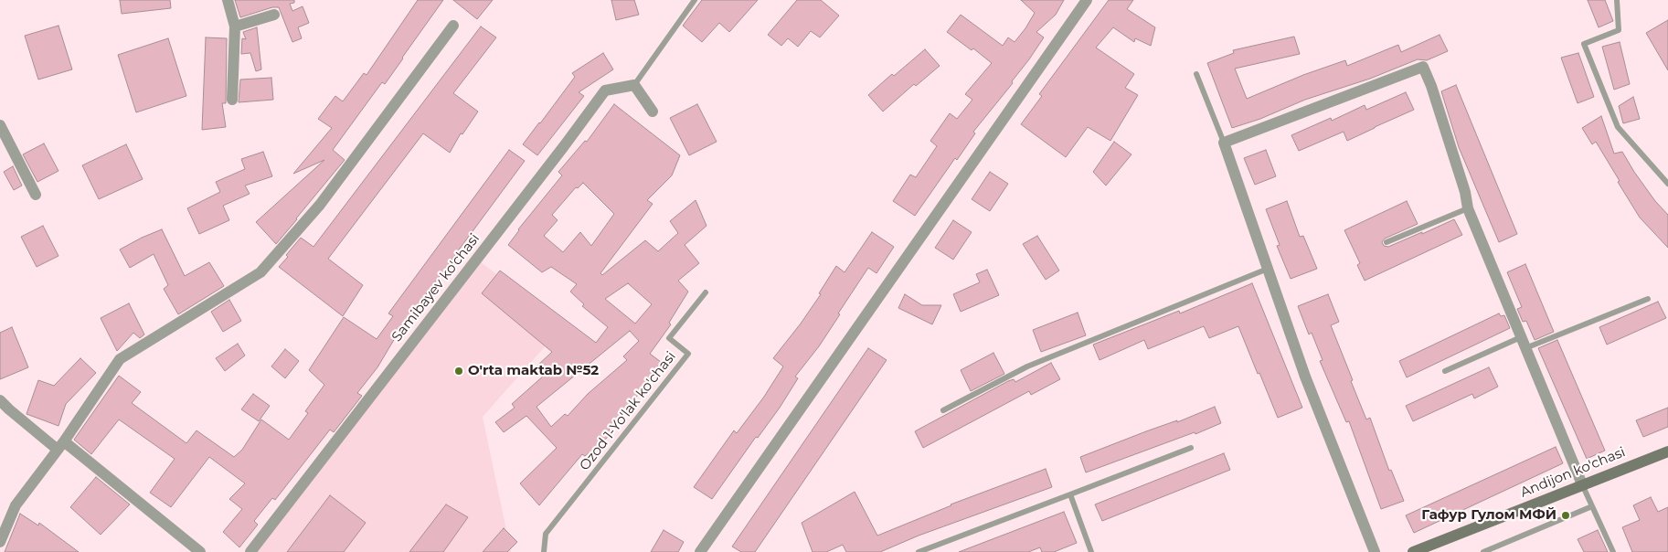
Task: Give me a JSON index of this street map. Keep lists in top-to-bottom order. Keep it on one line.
{"streets":{"street":["Samibayev ko'chasi","Andijon ko'chasi"],"lane":["Ozod 1-Yo'lak ko'chasi"]},"places":["O'rta maktab №52","Гафур Гулом МФЙ"]}
